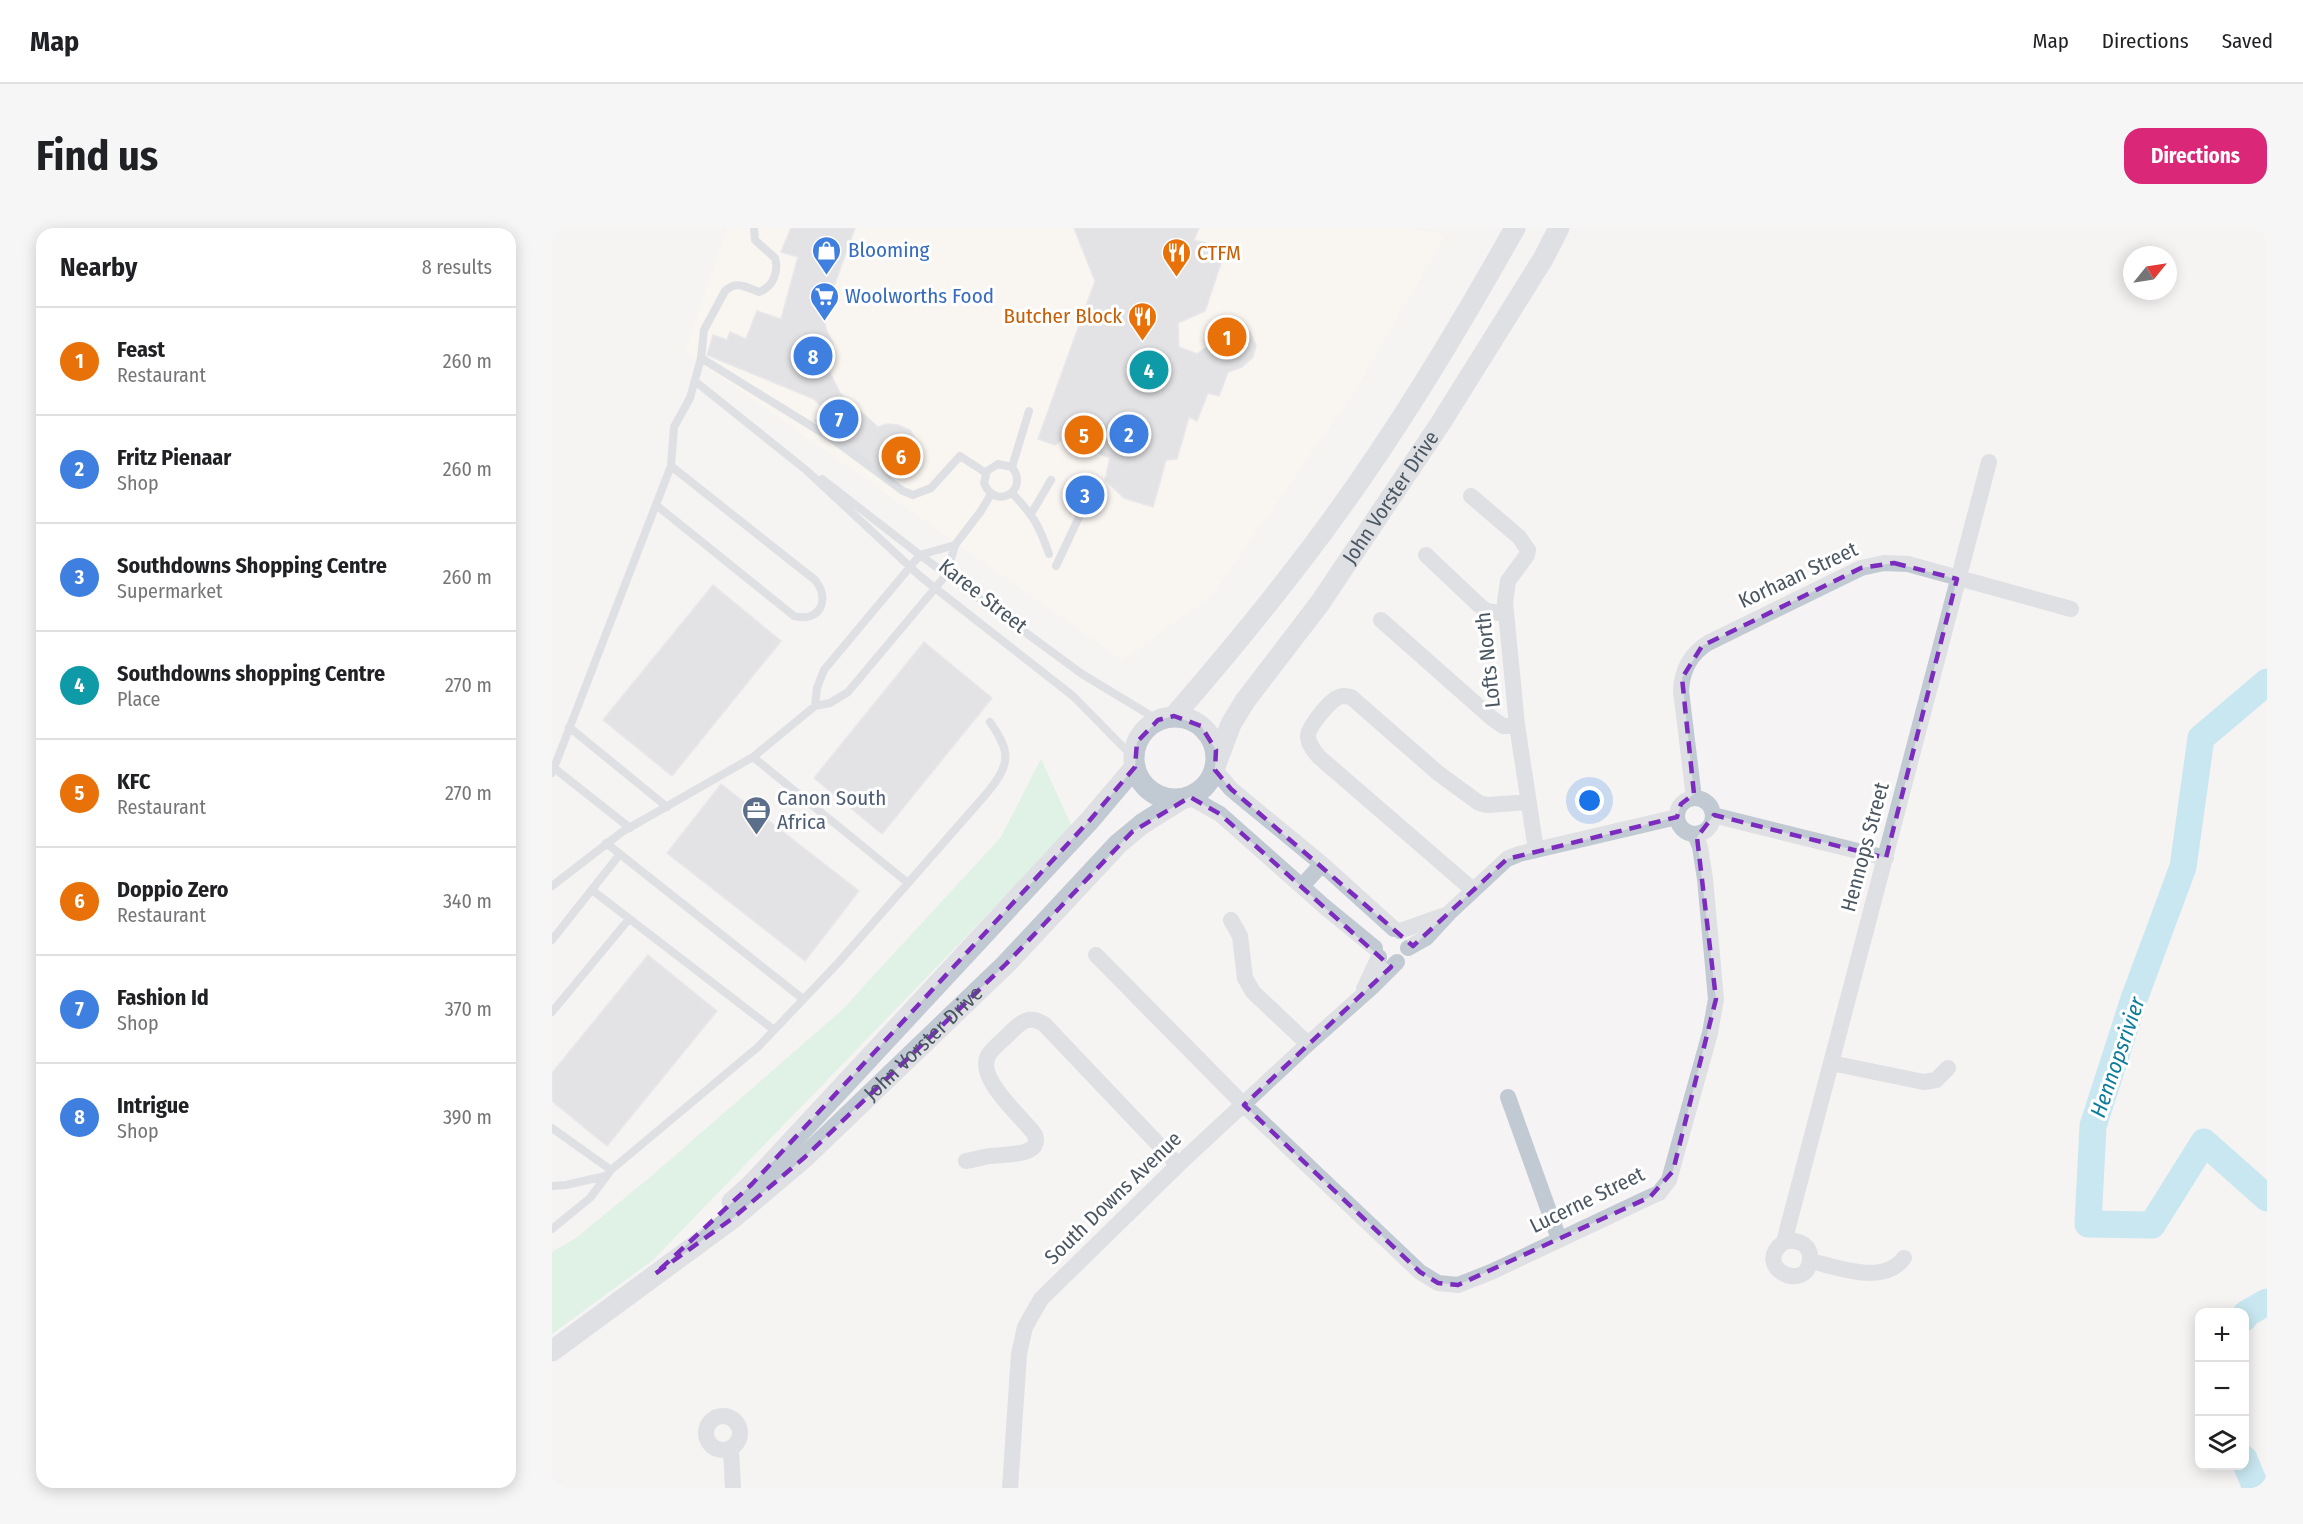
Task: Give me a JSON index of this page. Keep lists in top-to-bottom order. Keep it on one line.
{"streets":{"street":["John Vorster Drive","Korhaan Street","Lofts North","Hennops Street","South Downs Avenue","Lucerne Street"],"lane":["Karee Street"]},"crossings":[["John Vorster Drive","Karee Street"],["Korhaan Street","Hennops Street"],["Korhaan Street","Lucerne Street"],["South Downs Avenue","Lucerne Street"]],"water":["Hennopsrivier"],"places":{"shop":["Blooming"],"restaurant":["CTFM","Butcher Block"],"supermarket":["Woolworths Food"],"office":["Canon South Africa"]},"north":"top right","page":{"header":"Map","nav":["Map","Directions","Saved"],"buttons":"Directions","title":"Find us","heading":["Nearby","8 results"],"list":[{"mark":"1","name":"Feast","note":"Restaurant","value":"260 m"},{"mark":"2","name":"Fritz Pienaar","note":"Shop","value":"260 m"},{"mark":"3","name":"Southdowns Shopping Centre","note":"Supermarket","value":"260 m"},{"mark":"4","name":"Southdowns shopping Centre","note":"Place","value":"270 m"},{"mark":"5","name":"KFC","note":"Restaurant","value":"270 m"},{"mark":"6","name":"Doppio Zero","note":"Restaurant","value":"340 m"},{"mark":"7","name":"Fashion Id","note":"Shop","value":"370 m"},{"mark":"8","name":"Intrigue","note":"Shop","value":"390 m"}],"pins":["1","8","4","7","2","5","6","3"],"map_buttons":["+","−"]}}
